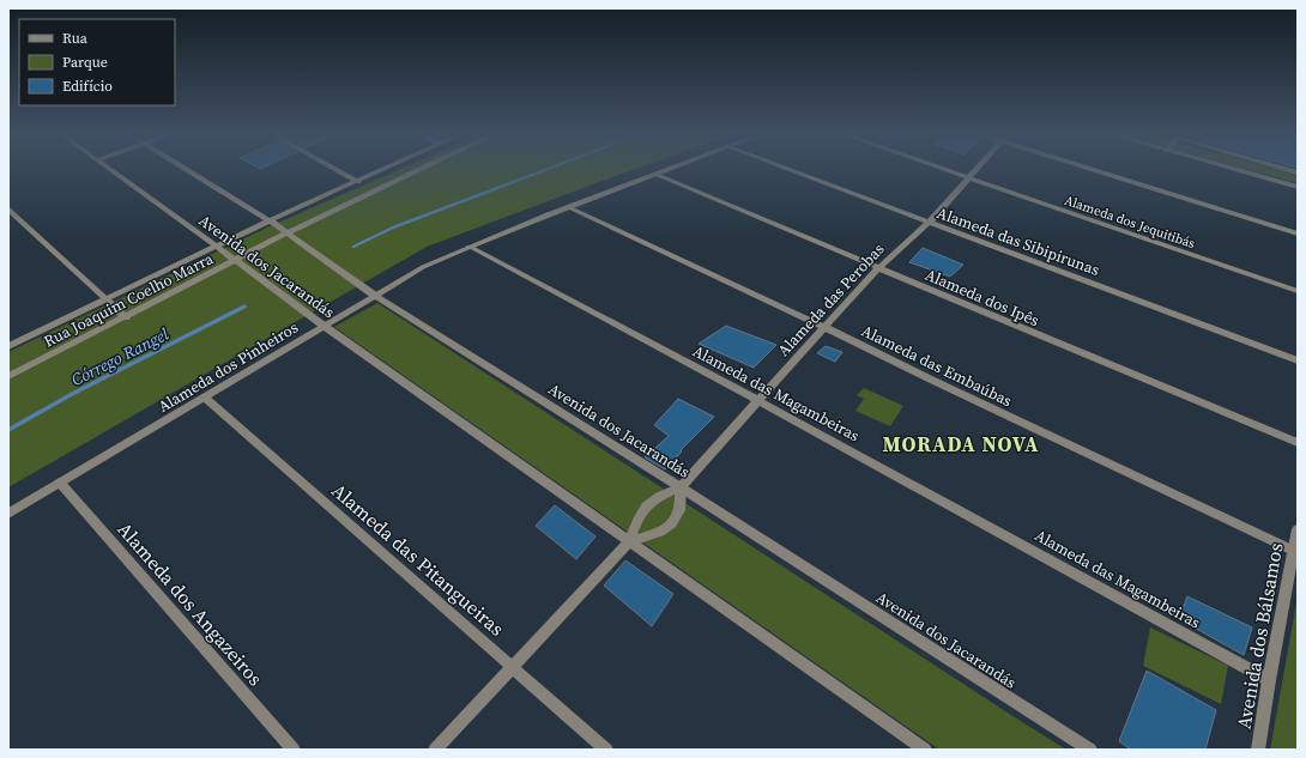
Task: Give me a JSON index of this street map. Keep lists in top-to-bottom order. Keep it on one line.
{"streets":{"street":["Alameda dos Jequitibás","Alameda das Sibipirunas","Avenida dos Jacarandás","Alameda dos Ipês","Rua Joaquim Coelho Marra","Alameda das Perobas","Alameda das Embaúbas","Alameda dos Pinheiros","Alameda das Magambeiras","Alameda das Pitangueiras","Alameda dos Angazeiros","Avenida dos Bálsamos"]},"crossings":[["Alameda dos Jequitibás","Alameda das Perobas"],["Alameda das Sibipirunas","Alameda das Perobas"],["Avenida dos Jacarandás","Rua Joaquim Coelho Marra"],["Avenida dos Jacarandás","Alameda das Perobas"],["Avenida dos Jacarandás","Alameda dos Pinheiros"],["Alameda dos Ipês","Alameda das Perobas"],["Alameda dos Ipês","Alameda dos Pinheiros"],["Alameda das Perobas","Alameda das Embaúbas"],["Alameda das Perobas","Alameda das Magambeiras"],["Alameda das Perobas","Alameda das Pitangueiras"],["Alameda das Embaúbas","Alameda dos Pinheiros"],["Alameda das Embaúbas","Avenida dos Bálsamos"],["Alameda dos Pinheiros","Alameda das Magambeiras"],["Alameda dos Pinheiros","Alameda das Pitangueiras"],["Alameda dos Pinheiros","Alameda dos Angazeiros"],["Alameda das Magambeiras","Avenida dos Bálsamos"]],"districts":["MORADA NOVA"],"water":["Córrego Rangel"],"legend":["Rua","Parque","Edifício"]}
